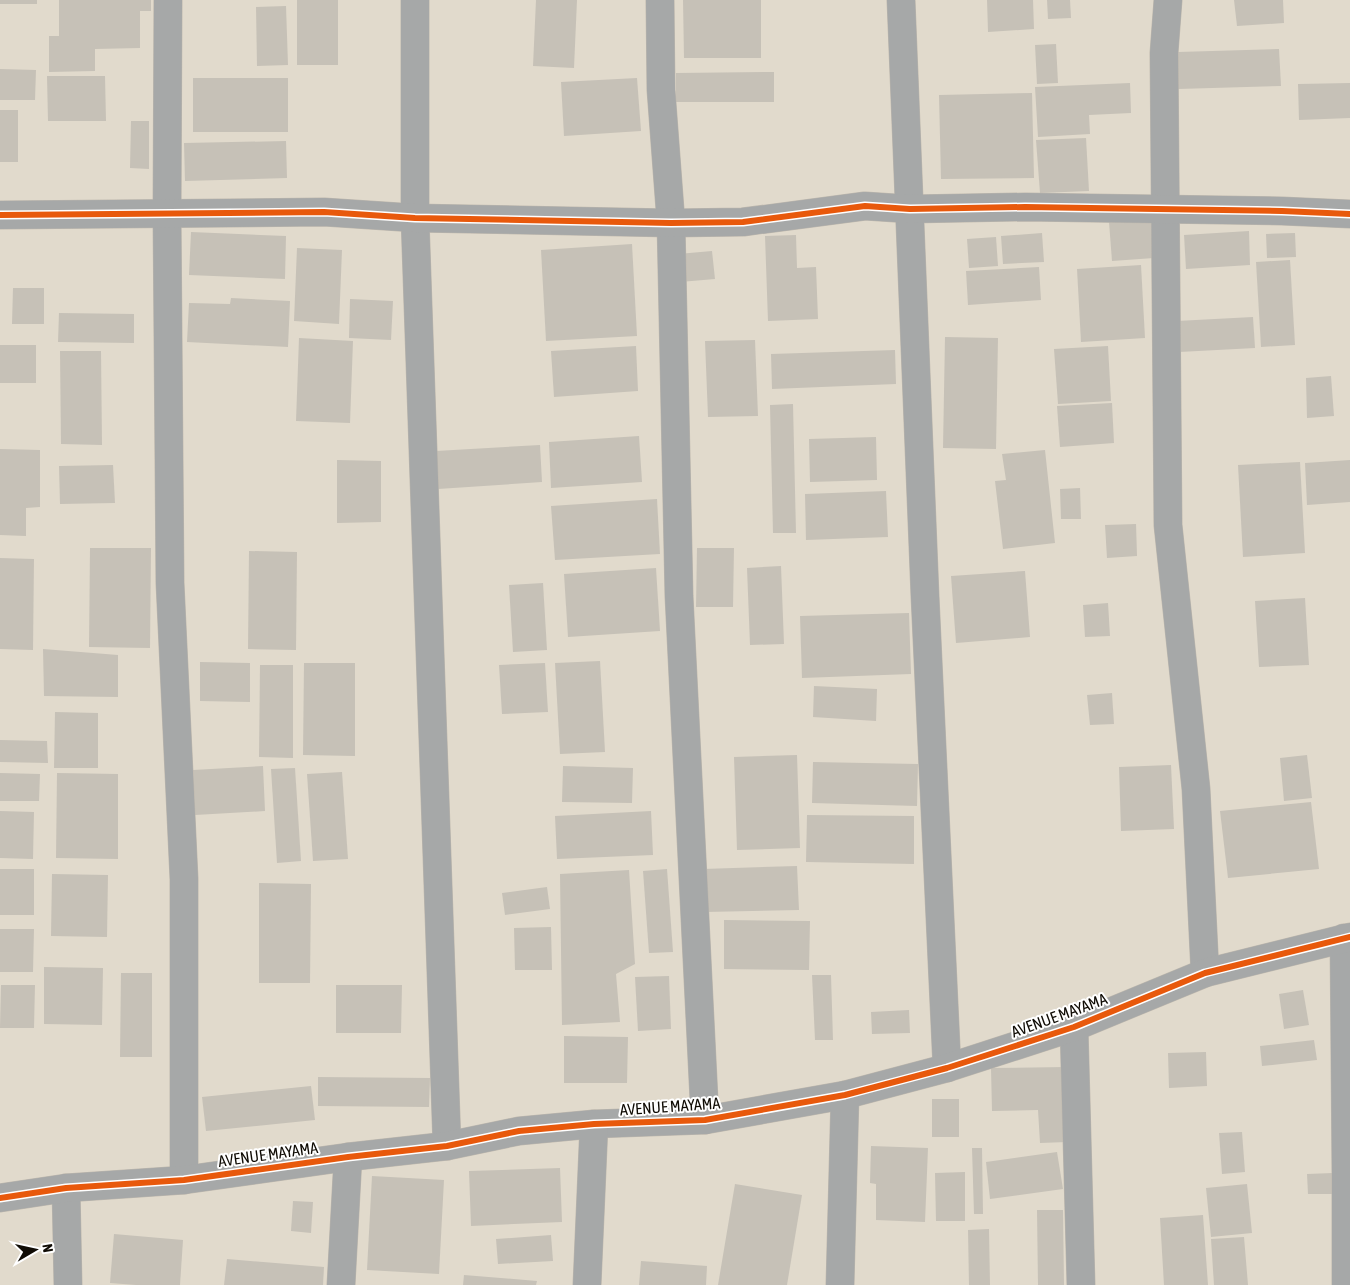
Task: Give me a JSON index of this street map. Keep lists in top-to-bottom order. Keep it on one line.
{"streets":{"street":["AVENUE MAYAMA"]},"north":"right"}
